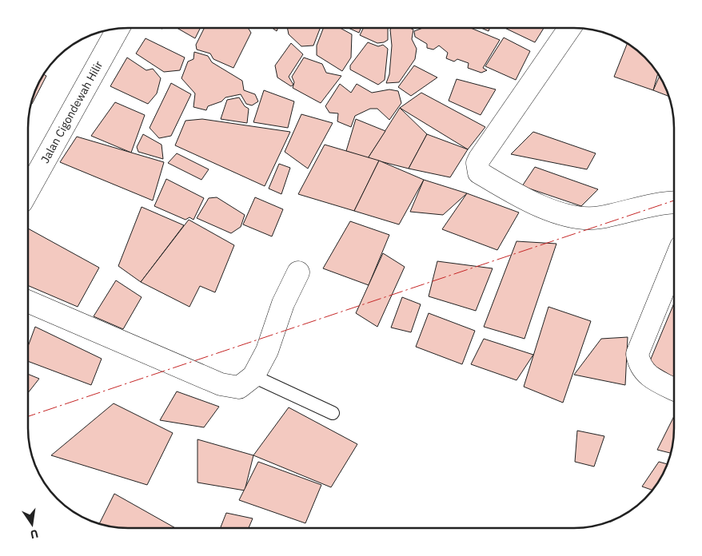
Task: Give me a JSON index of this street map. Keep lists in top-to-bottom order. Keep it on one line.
{"streets":{"street":["Jalan Cigondewah Hilir"]},"north":"bottom"}
